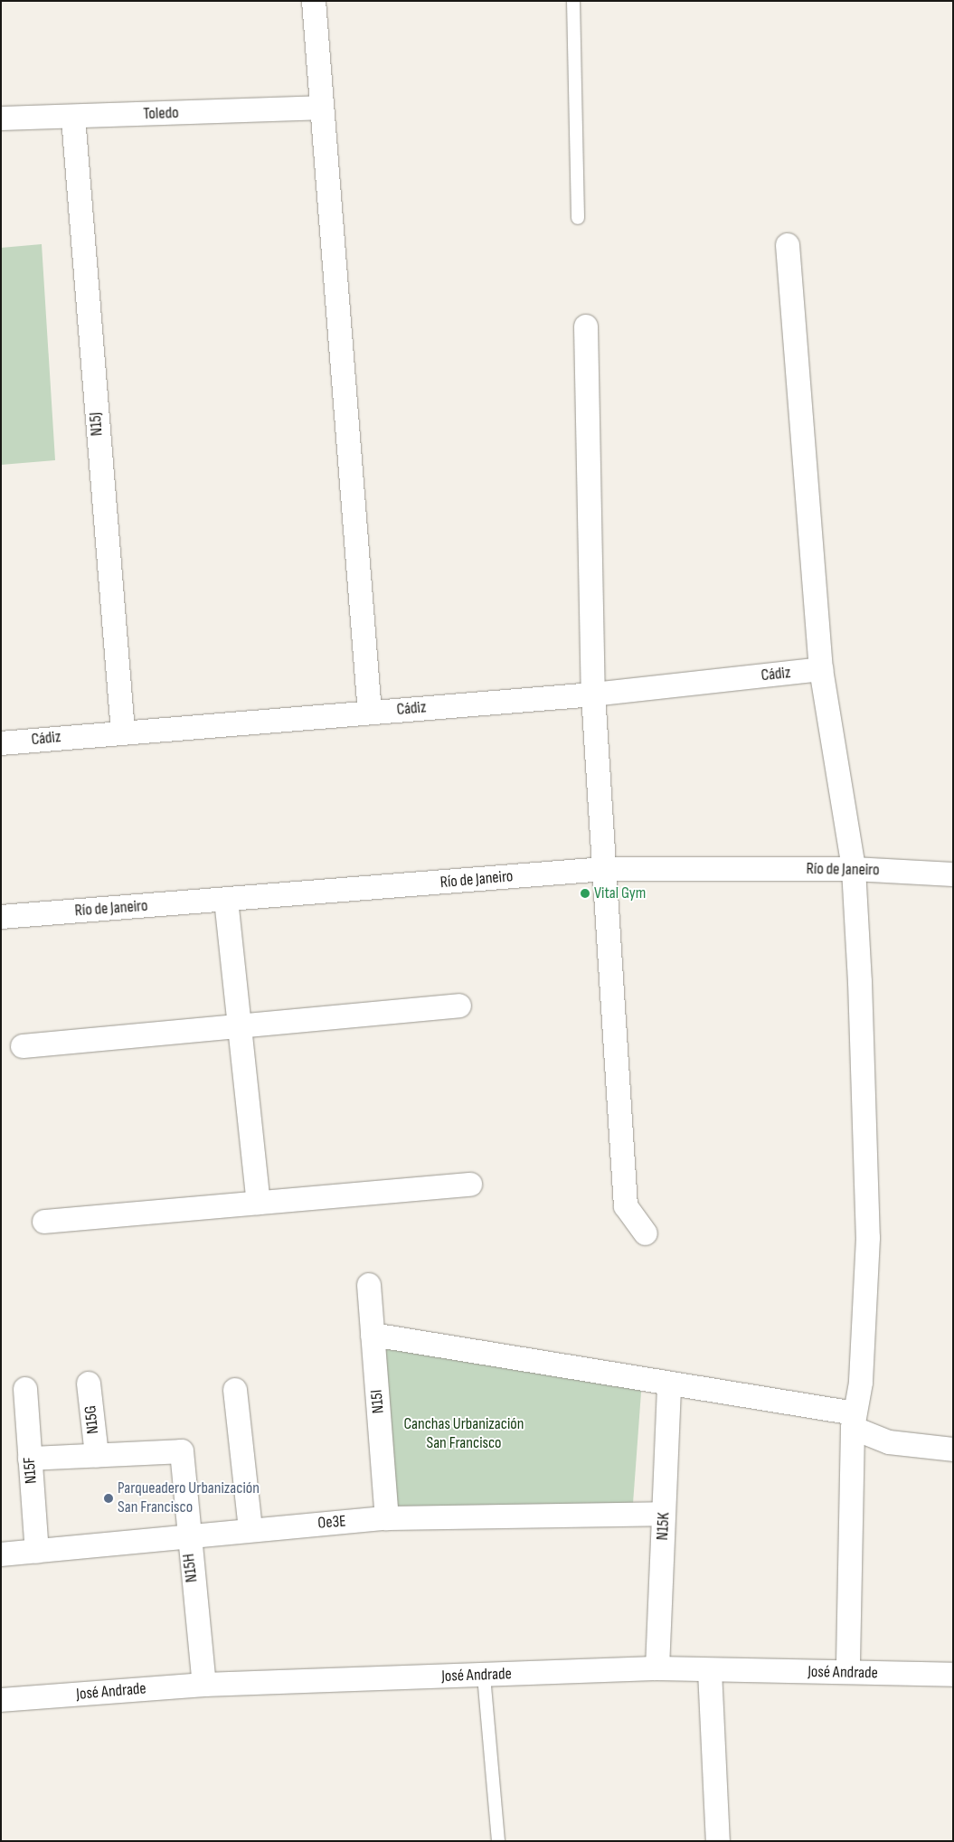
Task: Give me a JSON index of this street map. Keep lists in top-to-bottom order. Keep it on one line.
{"streets":{"street":["Toledo","N15J","Cádiz","Río de Janeiro","N15I","N15G","N15F","Oe3E","N15K","N15H","José Andrade"]},"crossings":[["Toledo","N15J"],["N15J","Cádiz"],["N15I","Oe3E"],["N15G","N15H"],["N15F","Oe3E"],["Oe3E","N15K"],["Oe3E","N15H"],["N15K","José Andrade"],["N15H","José Andrade"]],"parks":["Canchas Urbanización San Francisco"],"places":["Vital Gym","Parqueadero Urbanización San Francisco"]}
